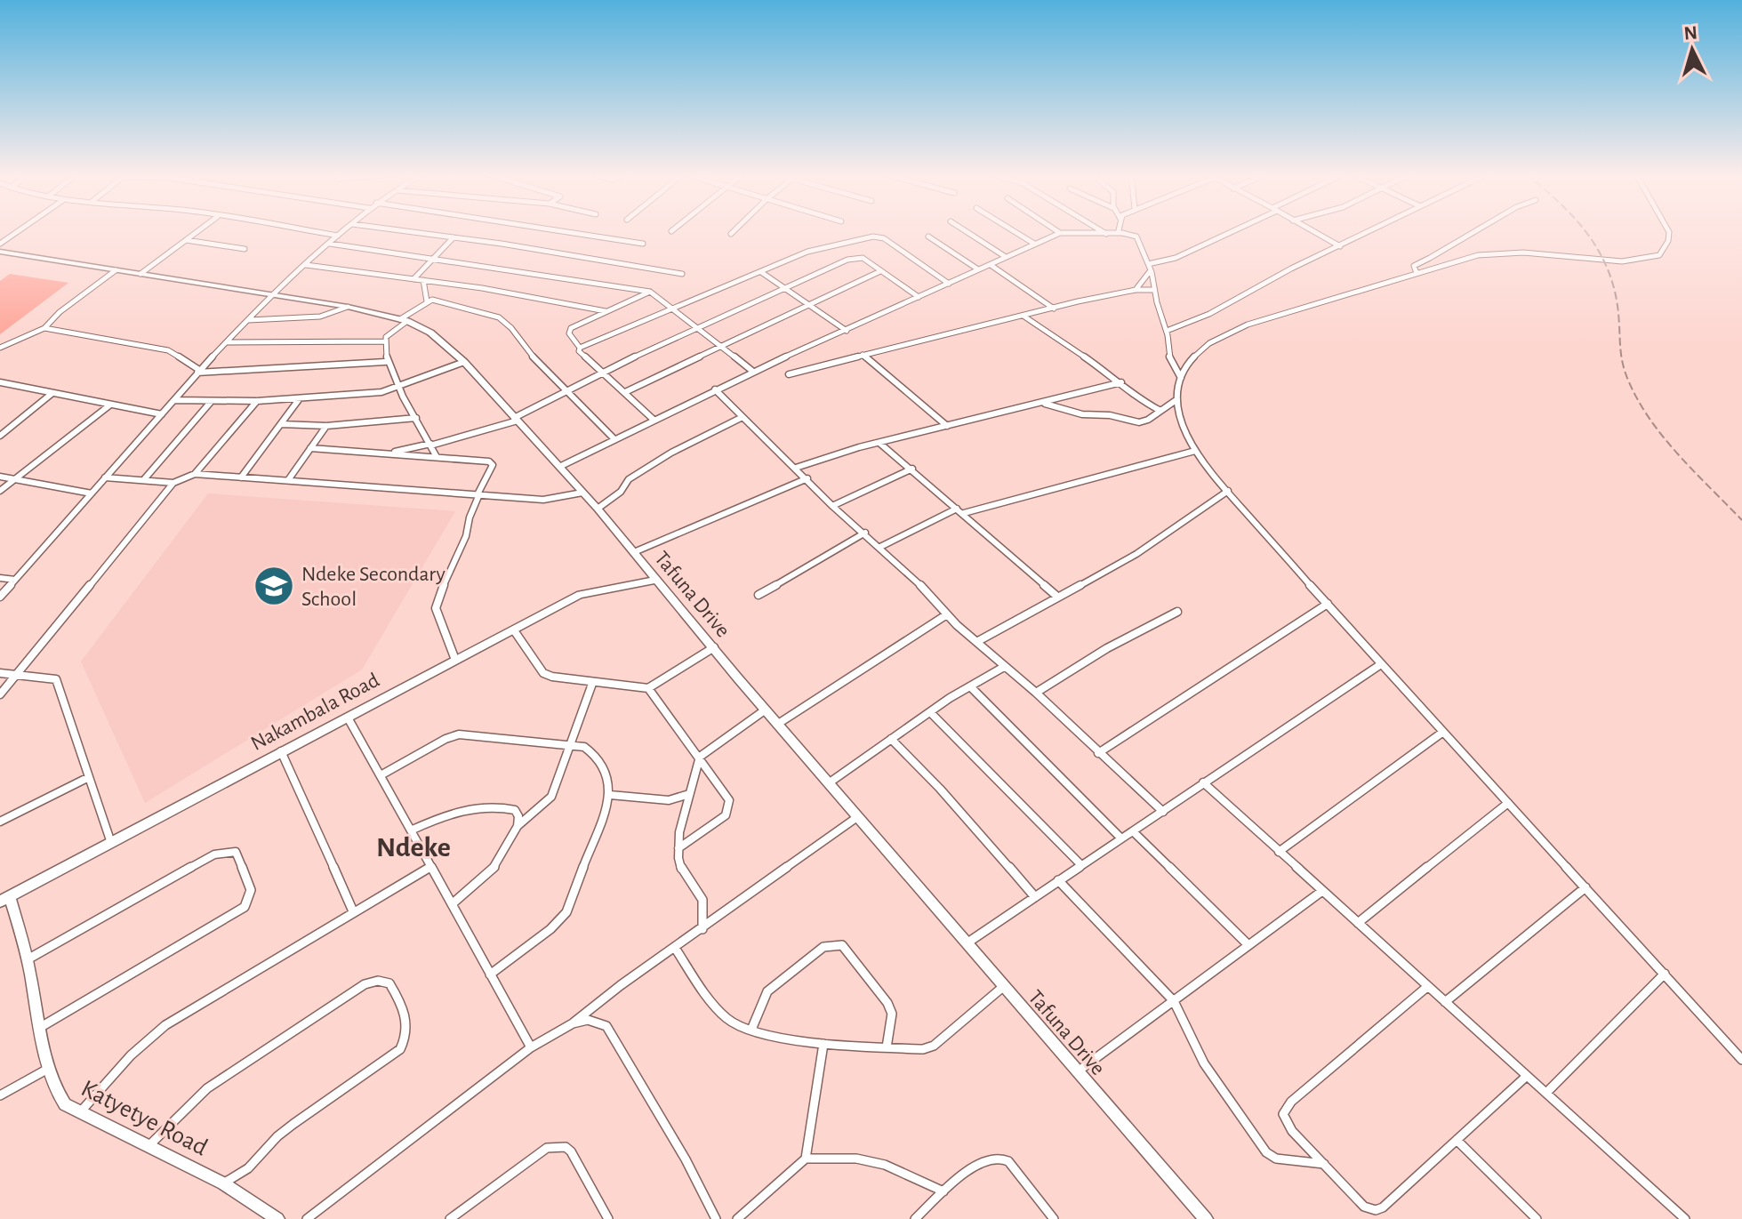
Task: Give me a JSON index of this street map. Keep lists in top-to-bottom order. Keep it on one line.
{"streets":{"main road":["Tafuna Drive","Nakambala Road","Katyetye Road"]},"crossings":[["Tafuna Drive","Nakambala Road"],["Nakambala Road","Katyetye Road"]],"districts":["Ndeke"],"places":{"school or university":["Ndeke Secondary School"]},"north":"top"}
